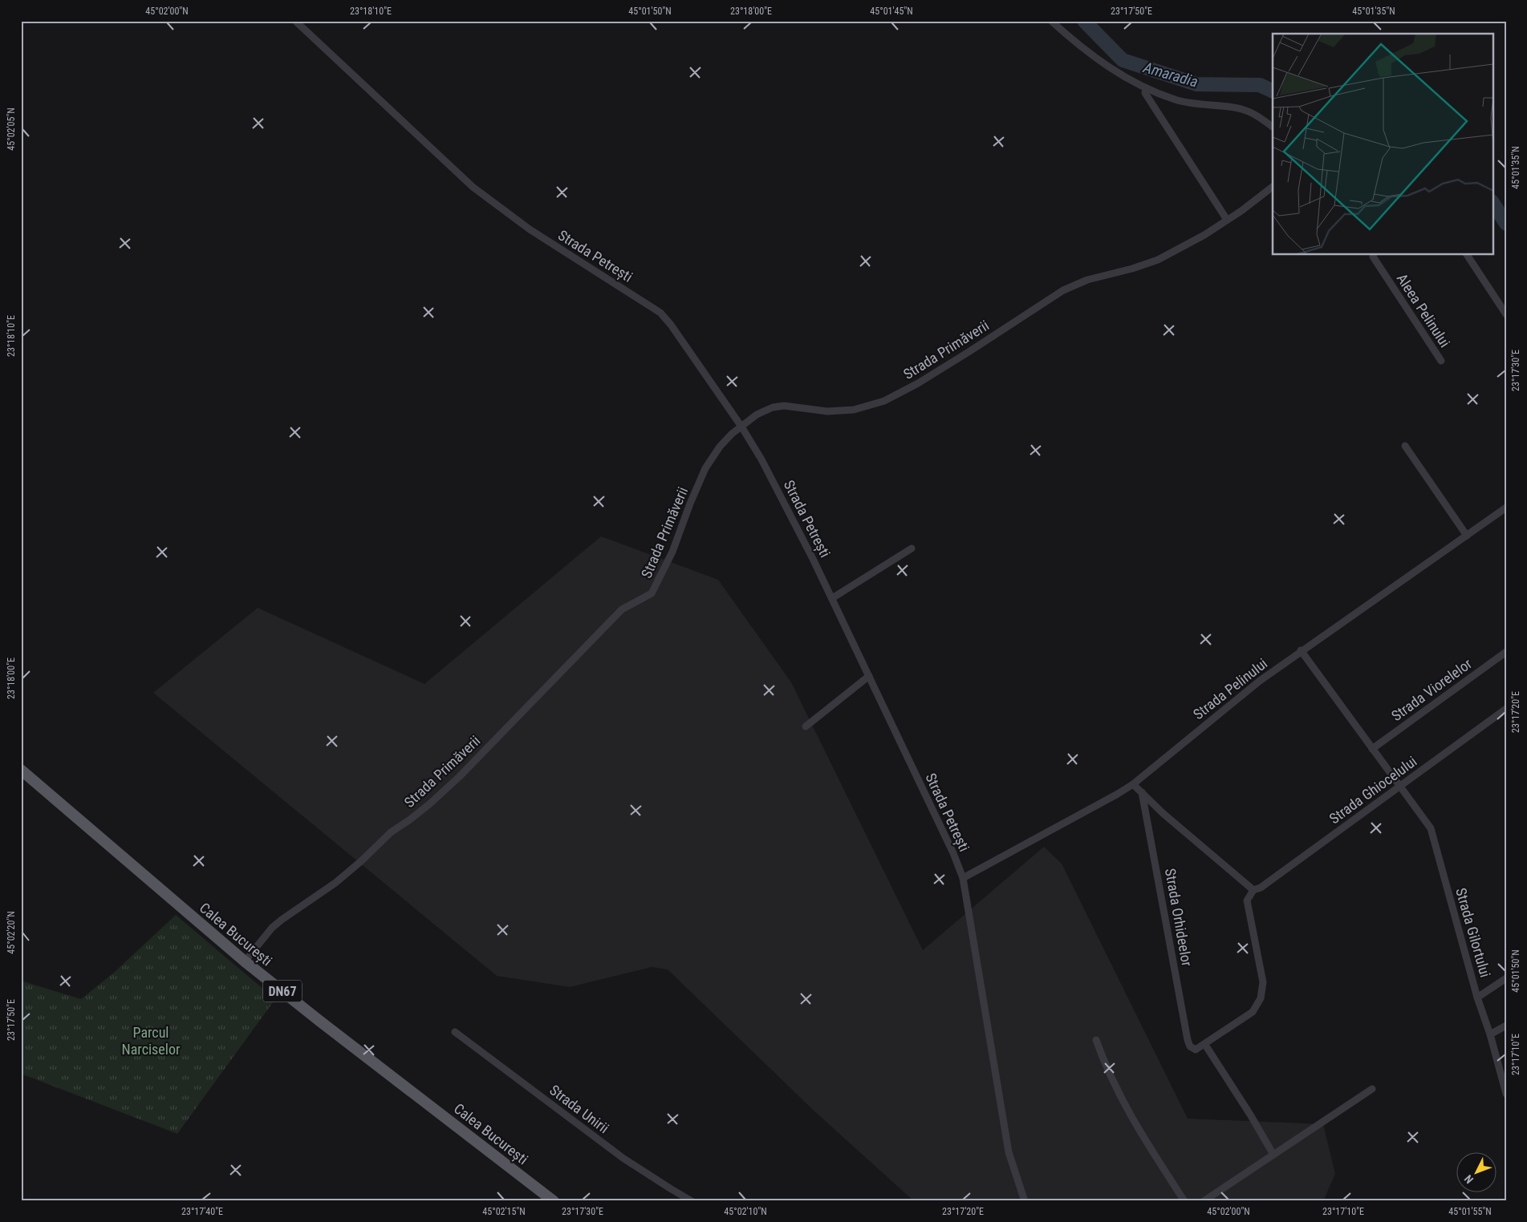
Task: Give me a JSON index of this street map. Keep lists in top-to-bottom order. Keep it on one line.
{"streets":{"main road":["Calea București","DN67"],"street":["Strada Petrești","Aleea Pelinului","Strada Primăverii","Strada Pelinului","Strada Viorelelor","Strada Ghiocelului","Strada Orhideelor","Strada Gilortului","Strada Unirii"]},"crossings":[["Strada Petrești","Strada Primăverii"],["Strada Petrești","Strada Pelinului"],["Strada Primăverii","Calea București"],["Strada Ghiocelului","Strada Gilortului"]],"water":["Amaradia"],"parks":["Parcul Narciselor"],"north":"bottom left","coordinates":["45°02'00\"N","23°18'10\"E","45°01'50\"N","23°18'00\"E","45°01'45\"N","23°17'50\"E","45°01'35\"N","45°02'05\"N","23°17'30\"E","23°17'20\"E","45°02'20\"N","23°17'10\"E","23°17'40\"E","45°02'15\"N","45°02'10\"N","45°01'55\"N"]}
